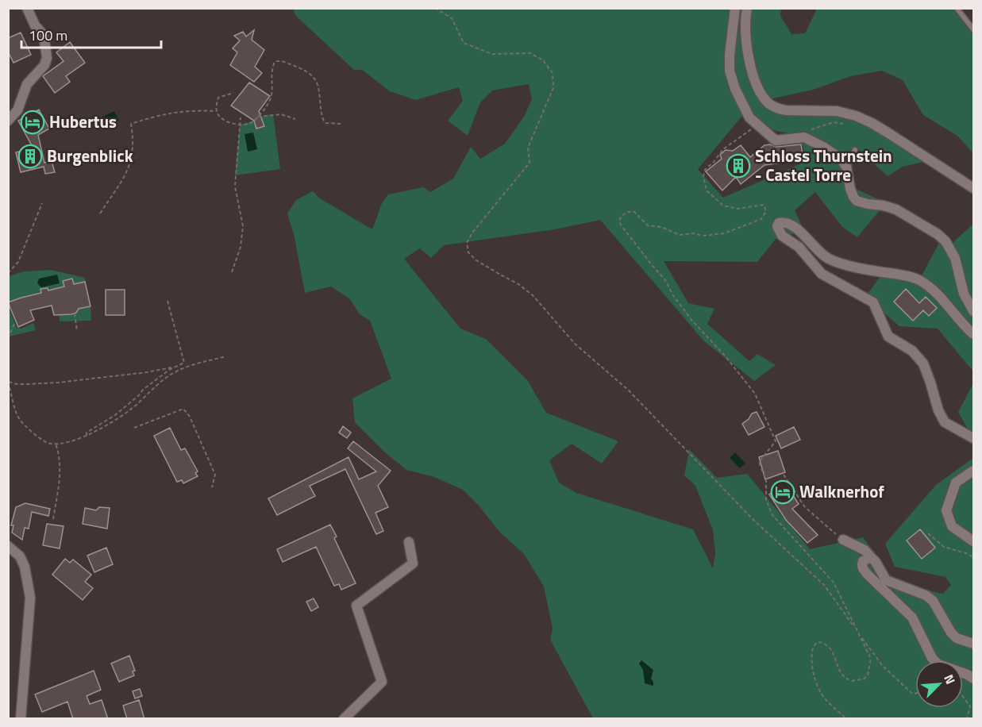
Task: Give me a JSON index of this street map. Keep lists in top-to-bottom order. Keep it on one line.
{"places":{"hotel":["Hubertus","Walknerhof"],"building":["Burgenblick","Schloss Thurnstein - Castel Torre"]},"scale_bar":"100 m","north":"top right"}
